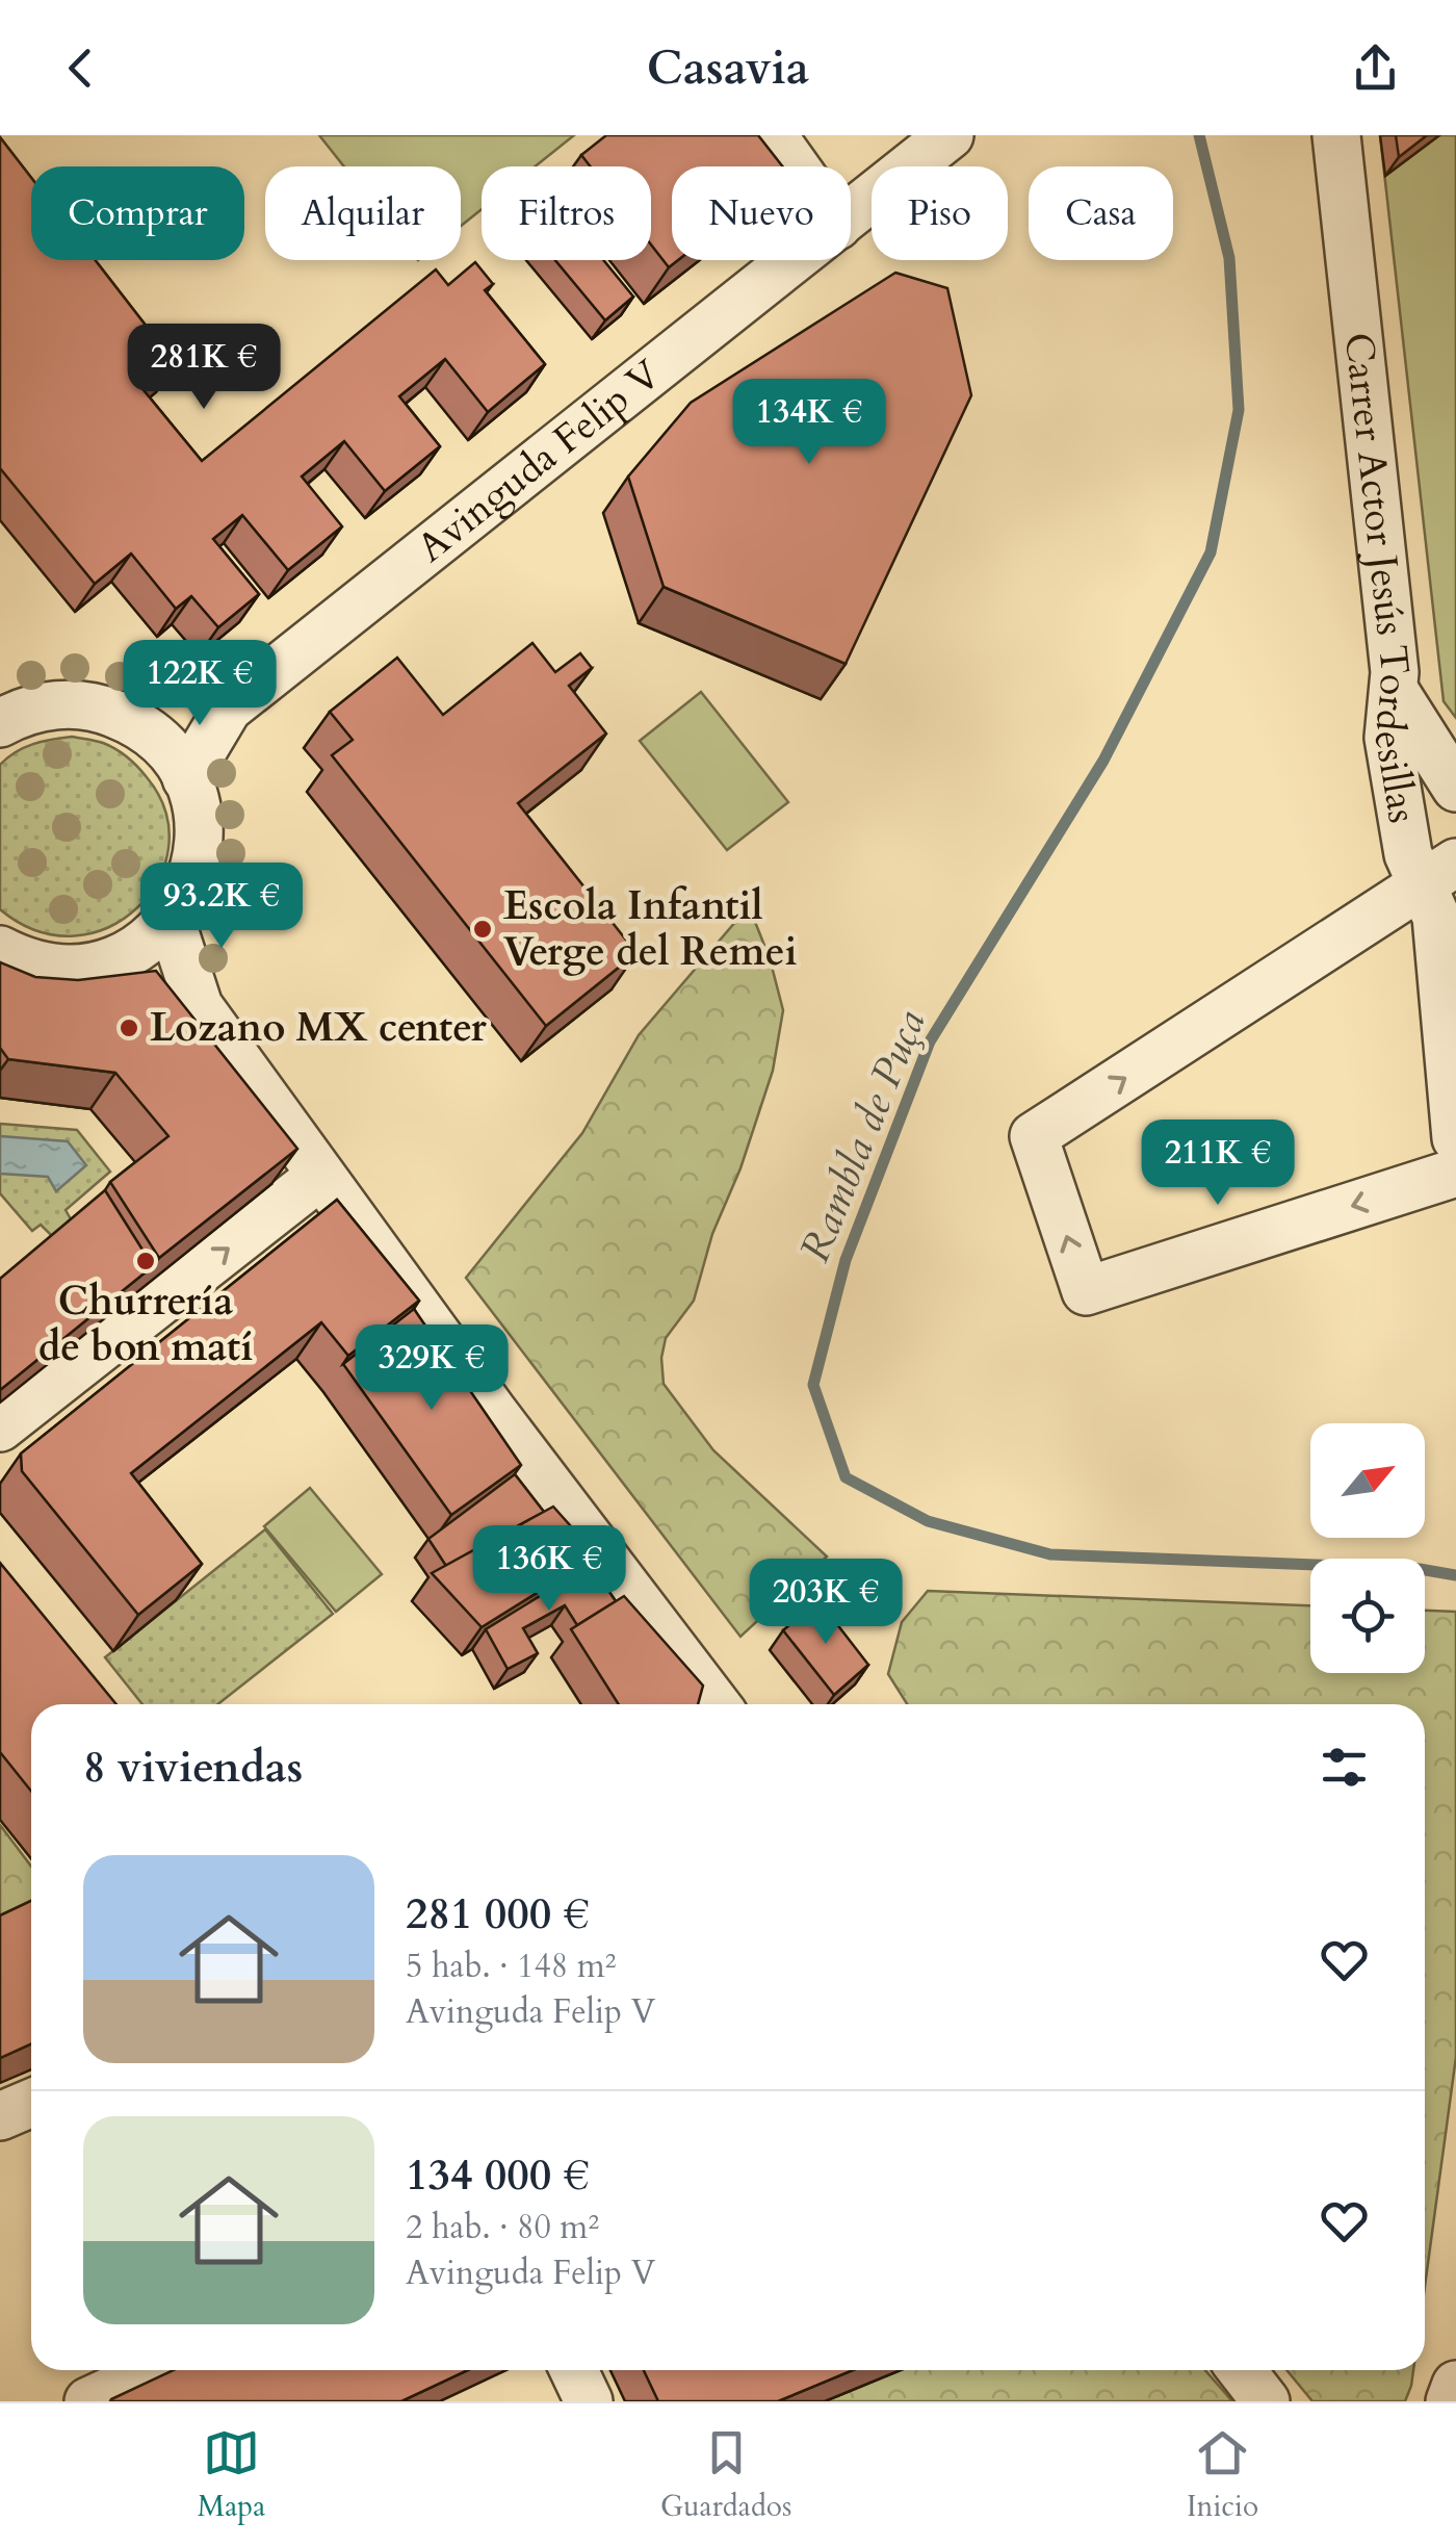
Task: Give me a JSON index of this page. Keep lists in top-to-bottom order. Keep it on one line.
{"streets":{"street":["Avinguda Felip V","Carrer Actor Jesús Tordesillas"]},"water":["Rambla de Puça"],"places":["Escola Infantil Verge del Remei","Lozano MX center","Churrería de bon matí"],"north":"top right","page":{"header":"Casavia","chip":["Comprar","Alquilar","Filtros","Nuevo","Piso","Casa"],"price":["281K €","134K €","122K €","93.2K €","211K €","329K €","136K €","203K €"],"heading":"8 viviendas","list":[{"name":"281 000 €","note":"5 hab. · 148 m² · Avinguda Felip V"},{"name":"134 000 €","note":"2 hab. · 80 m² · Avinguda Felip V"}],"tabs":["Mapa","Guardados","Inicio"]}}
